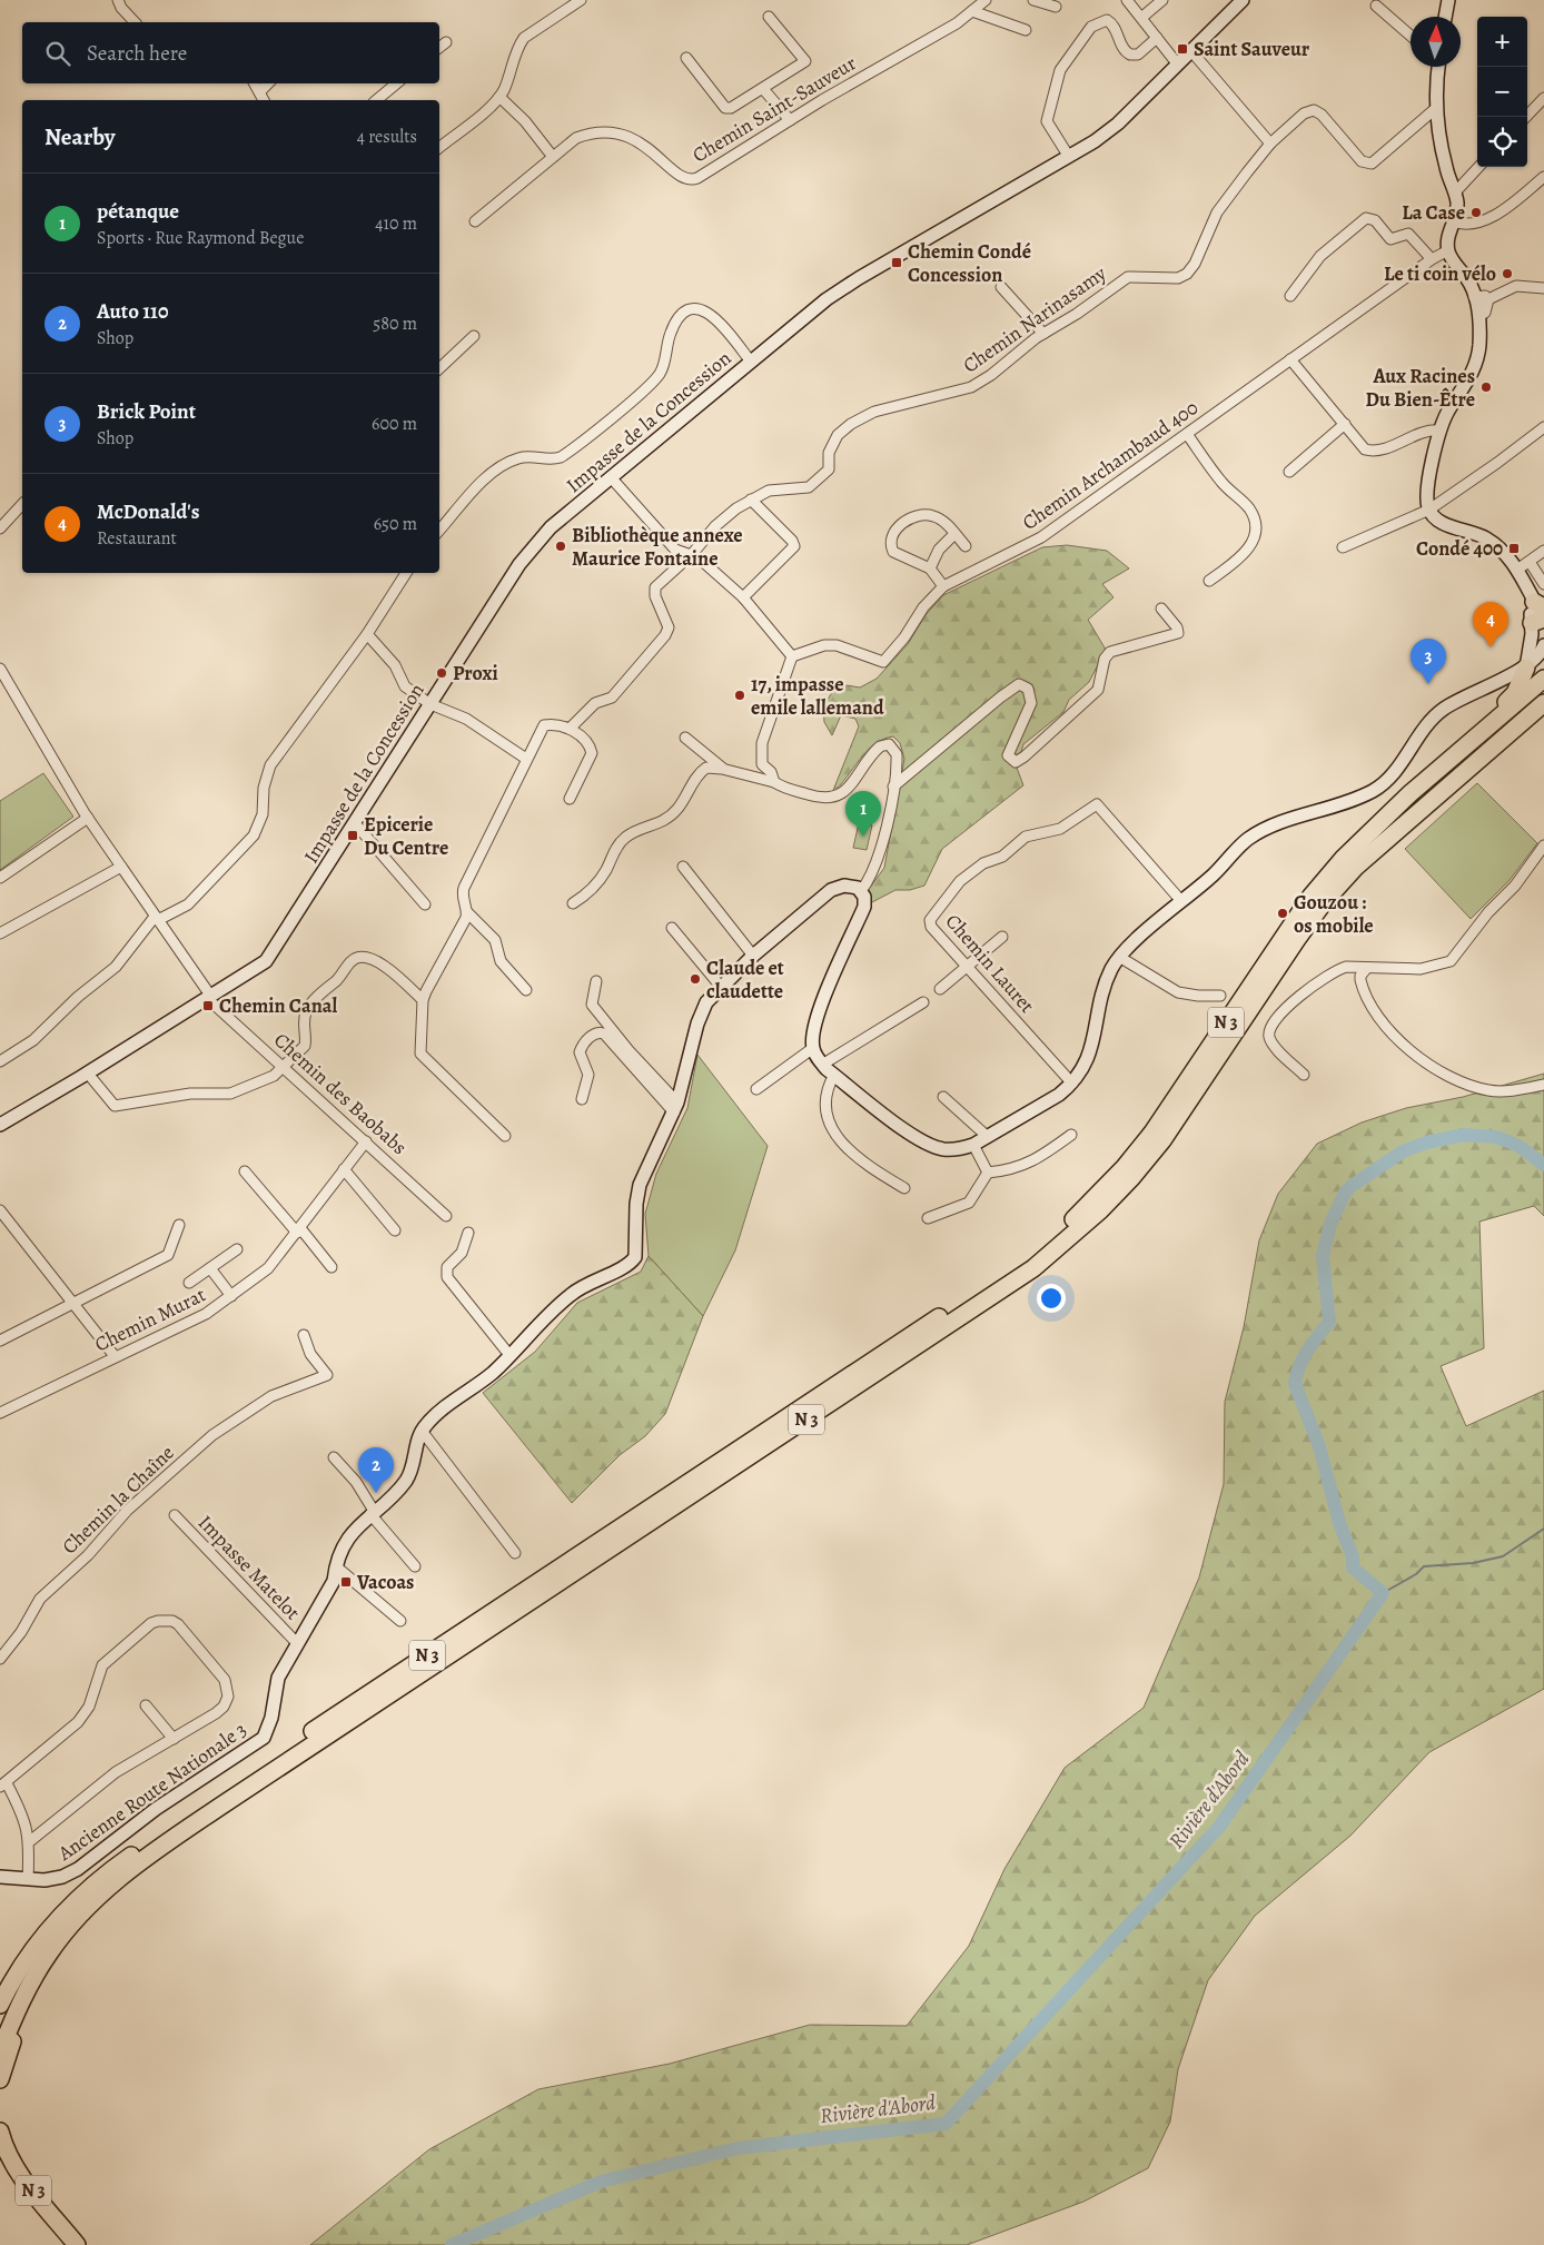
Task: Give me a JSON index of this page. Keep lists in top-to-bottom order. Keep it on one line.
{"streets":{"highway":["N 3"],"main road":["Impasse de la Concession","Ancienne Route Nationale 3"],"street":["Chemin Saint-Sauveur","Chemin Narinasamy","Chemin Archambaud 400","Chemin Lauret","Chemin des Baobabs","Chemin Murat","Chemin la Chaîne","Impasse Matelot"]},"crossings":[["Impasse de la Concession","Chemin des Baobabs"],["Chemin des Baobabs","Chemin Murat"],["Impasse Matelot","Ancienne Route Nationale 3"]],"water":["Rivière d'Abord"],"places":{"transit":["Saint Sauveur","Chemin Condé Concession","Condé 400","Epicerie Du Centre","Chemin Canal","Vacoas"],"other":["La Case","Le ti coin vélo","Aux Racines Du Bien-Être","Bibliothèque annexe Maurice Fontaine","Proxi","17, impasse emile lallemand","Gouzou : os mobile","Claude et claudette"]},"north":"top","page":{"map_buttons":["+","−"],"search":"Search here","heading":["Nearby","4 results"],"list":[{"mark":"1","name":"pétanque","note":"Sports · Rue Raymond Begue","value":"410 m"},{"mark":"2","name":"Auto 110","note":"Shop","value":"580 m"},{"mark":"3","name":"Brick Point","note":"Shop","value":"600 m"},{"mark":"4","name":"McDonald's","note":"Restaurant","value":"650 m"}],"pins":["4","3","1","2"]}}
